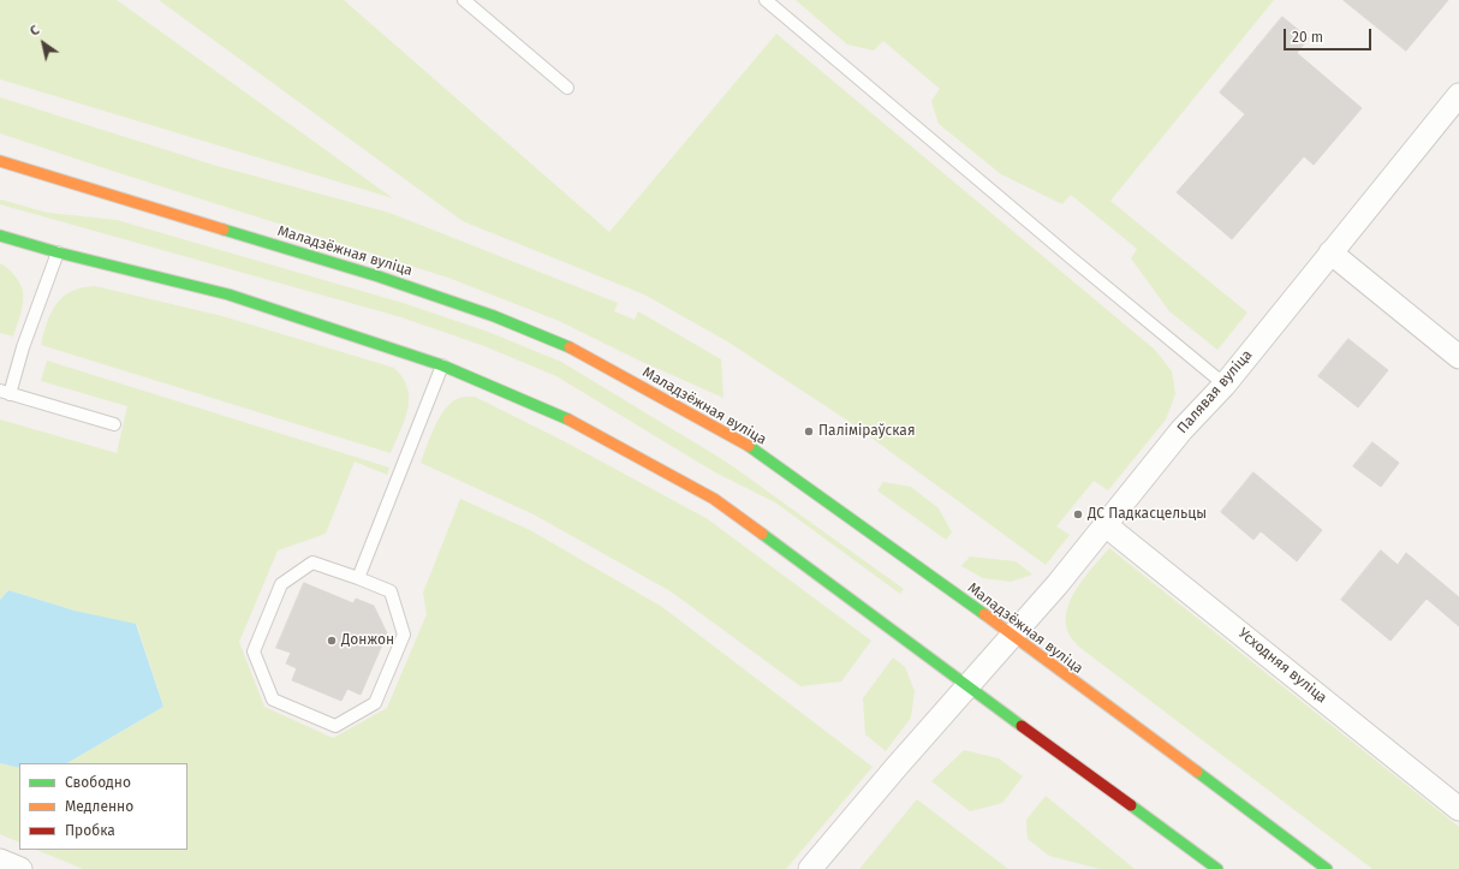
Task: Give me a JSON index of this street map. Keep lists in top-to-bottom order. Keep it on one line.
{"streets":{"main road":["Маладзёжная вуліца"],"street":["Палявая вуліца","Усходняя вуліца"]},"crossings":[["Маладзёжная вуліца","Палявая вуліца"],["Палявая вуліца","Усходняя вуліца"]],"places":["Паліміраўская","ДС Падкасцельцы","Донжон"],"legend":["Свободно","Медленно","Пробка"],"scale_bar":"20 m","north":"top left"}
